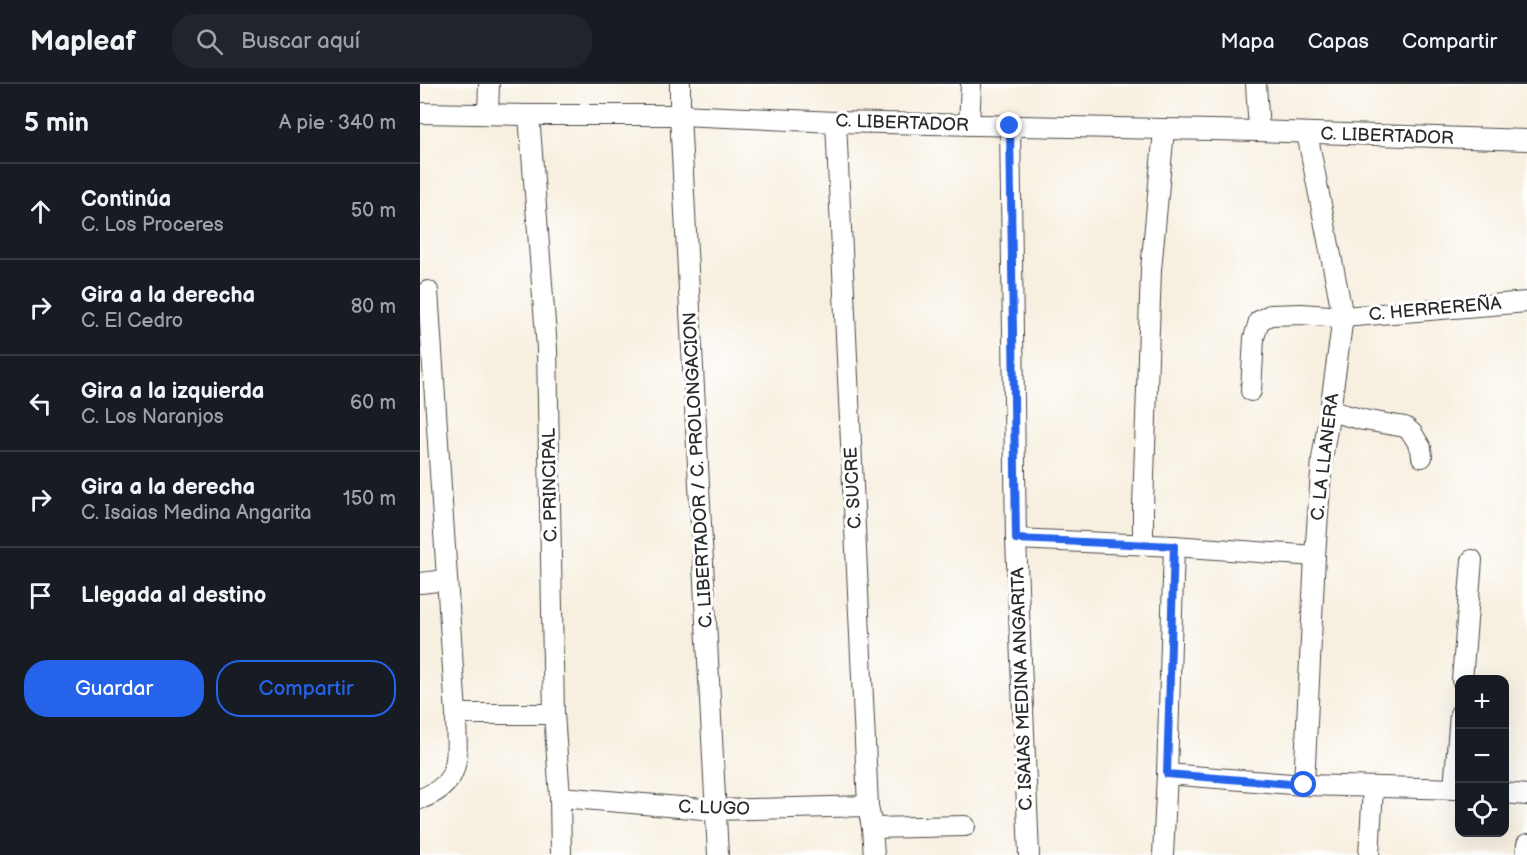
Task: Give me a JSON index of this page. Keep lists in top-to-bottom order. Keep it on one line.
{"streets":{"street":["C. LIBERTADOR","C. HERREREÑA","C. LA LLANERA","C. LIBERTADOR / C. PROLONGACION","C. PRINCIPAL","C. SUCRE","C. ISAIAS MEDINA ANGARITA","C. LUGO"]},"crossings":[["C. LIBERTADOR","C. LA LLANERA"],["C. LIBERTADOR","C. LIBERTADOR / C. PROLONGACION"],["C. LIBERTADOR","C. PRINCIPAL"],["C. LIBERTADOR","C. SUCRE"],["C. LIBERTADOR","C. ISAIAS MEDINA ANGARITA"],["C. HERREREÑA","C. LA LLANERA"],["C. LIBERTADOR / C. PROLONGACION","C. LUGO"],["C. PRINCIPAL","C. LUGO"],["C. SUCRE","C. LUGO"]],"page":{"header":"Mapleaf","search":"Buscar aquí","nav":["Mapa","Capas","Compartir"],"heading":["5 min","A pie · 340 m"],"list":[["Continúa","C. Los Proceres","50 m"],["Gira a la derecha","C. El Cedro","80 m"],["Gira a la izquierda","C. Los Naranjos","60 m"],["Gira a la derecha","C. Isaias Medina Angarita","150 m"],"Llegada al destino"],"buttons":["Guardar","Compartir"],"map_buttons":["+","−"]}}
